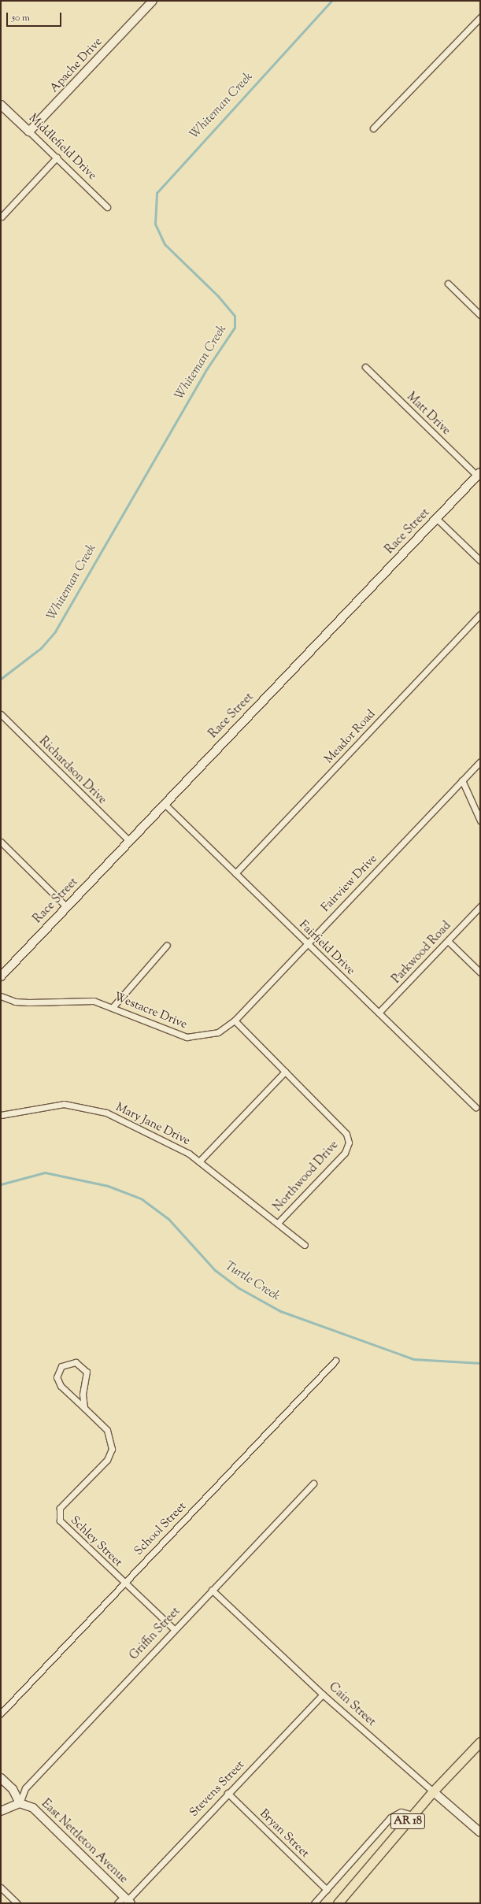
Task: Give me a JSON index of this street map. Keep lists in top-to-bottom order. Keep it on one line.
{"streets":{"main road":["AR 18"],"street":["Apache Drive","Middlefield Drive","Matt Drive","Race Street","Meador Road","Richardson Drive","Fairview Drive","Fairfield Drive","Parkwood Road","Westacre Drive","Mary Jane Drive","Northwood Drive","School Street","Schley Street","Griffin Street","Cain Street","Stevens Street","Bryan Street","East Nettleton Avenue"]},"crossings":[["Apache Drive","Middlefield Drive"],["Matt Drive","Race Street"],["Race Street","Richardson Drive"],["Race Street","Fairfield Drive"],["Meador Road","Fairfield Drive"],["Fairview Drive","Fairfield Drive"],["Fairview Drive","Westacre Drive"],["Fairfield Drive","Parkwood Road"],["Mary Jane Drive","Northwood Drive"],["School Street","Schley Street"],["Schley Street","Griffin Street"],["Griffin Street","Cain Street"],["Griffin Street","East Nettleton Avenue"],["Cain Street","Stevens Street"],["Cain Street","AR 18"],["Stevens Street","Bryan Street"],["Stevens Street","East Nettleton Avenue"]],"water":["Whiteman Creek","Turtle Creek"],"scale_bar":"50 m"}
